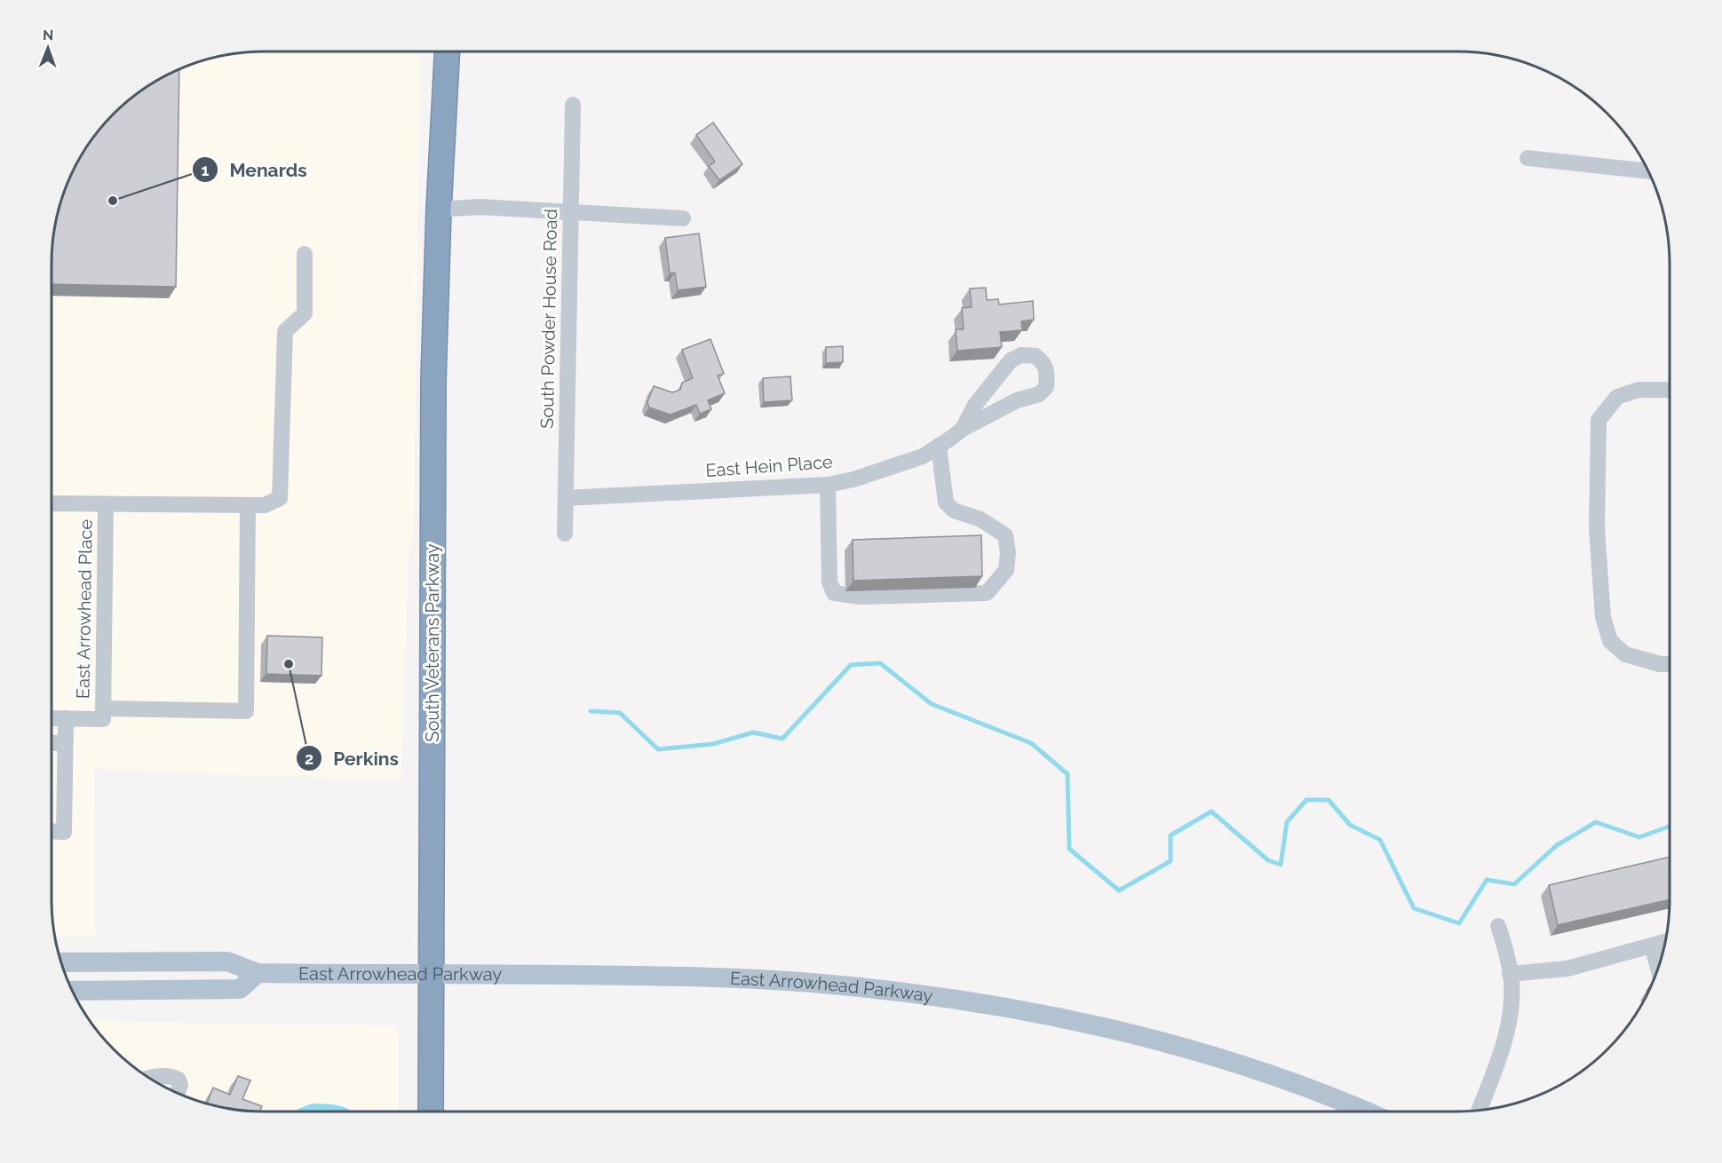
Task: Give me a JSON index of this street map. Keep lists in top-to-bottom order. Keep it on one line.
{"streets":{"highway":["South Veterans Parkway"],"main road":["East Arrowhead Parkway"],"street":["South Powder House Road","East Hein Place","East Arrowhead Place"]},"crossings":[["South Powder House Road","East Hein Place"],["South Veterans Parkway","East Arrowhead Parkway"]],"places":["Menards","Perkins"],"north":"top"}
